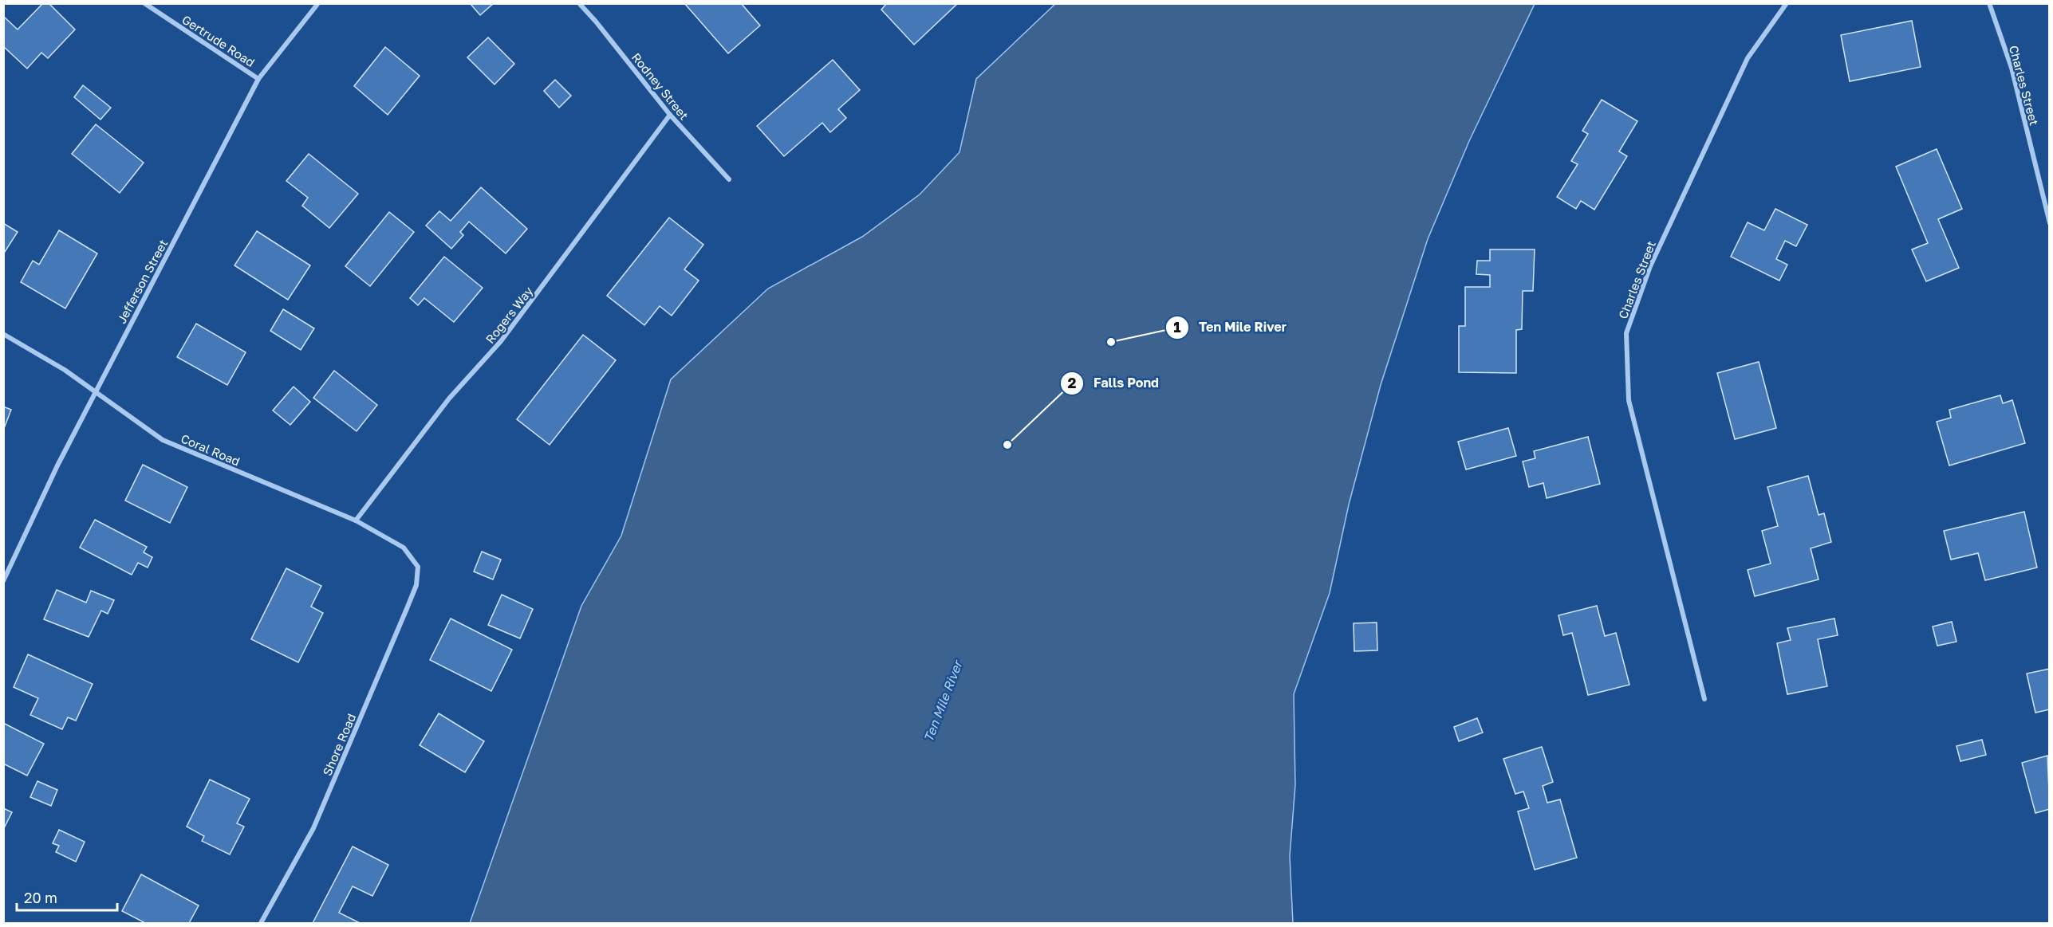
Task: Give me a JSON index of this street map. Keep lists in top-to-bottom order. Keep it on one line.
{"streets":{"street":["Gertrude Road","Charles Street","Rodney Street","Jefferson Street","Rogers Way","Coral Road","Shore Road"]},"crossings":[["Gertrude Road","Jefferson Street"],["Rodney Street","Rogers Way"],["Jefferson Street","Coral Road"],["Rogers Way","Coral Road"],["Coral Road","Shore Road"]],"water":["Ten Mile River"],"places":["Ten Mile River","Falls Pond"],"scale_bar":"20 m"}
